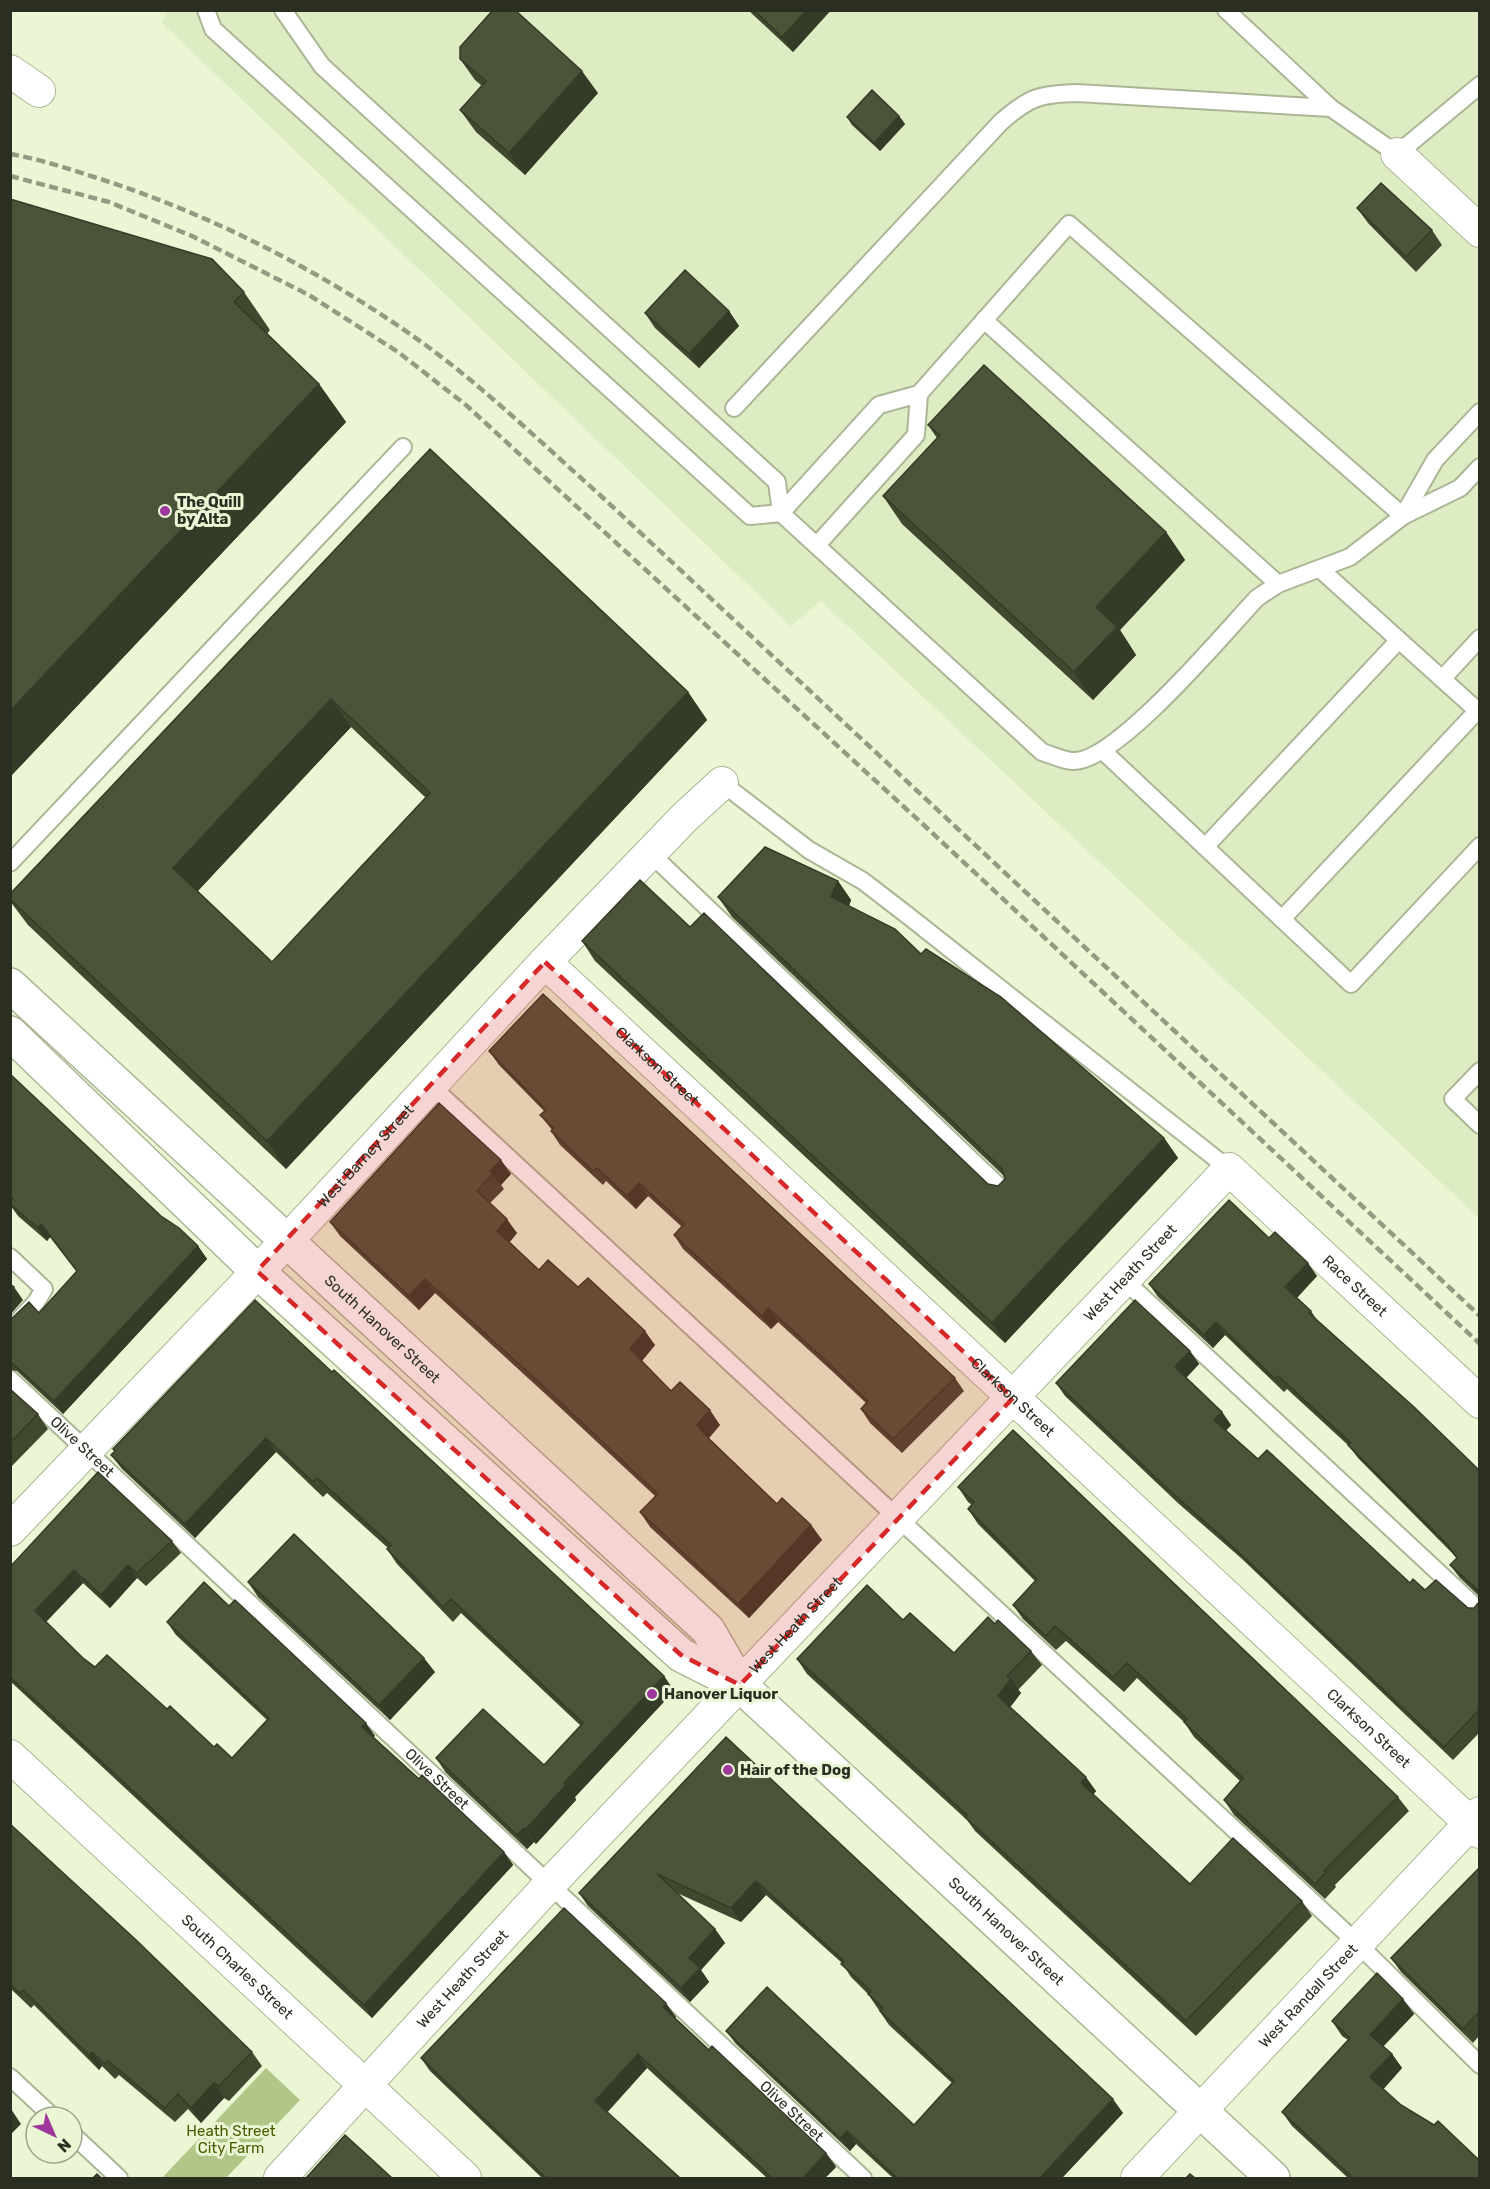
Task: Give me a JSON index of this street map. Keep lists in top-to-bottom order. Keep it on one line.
{"streets":{"main road":["South Hanover Street"],"street":["Clarkson Street","West Barney Street","West Heath Street","Race Street","South Charles Street","West Randall Street"],"lane":["Olive Street"]},"crossings":[["Clarkson Street","West Barney Street"],["Clarkson Street","West Heath Street"],["Clarkson Street","West Randall Street"],["West Barney Street","South Hanover Street"],["West Barney Street","Olive Street"],["West Heath Street","Race Street"],["West Heath Street","South Hanover Street"],["West Heath Street","Olive Street"],["West Heath Street","South Charles Street"],["South Hanover Street","West Randall Street"]],"parks":["Heath Street City Farm"],"places":["The Quill by Alta","Hanover Liquor","Hair of the Dog"],"north":"bottom right"}
